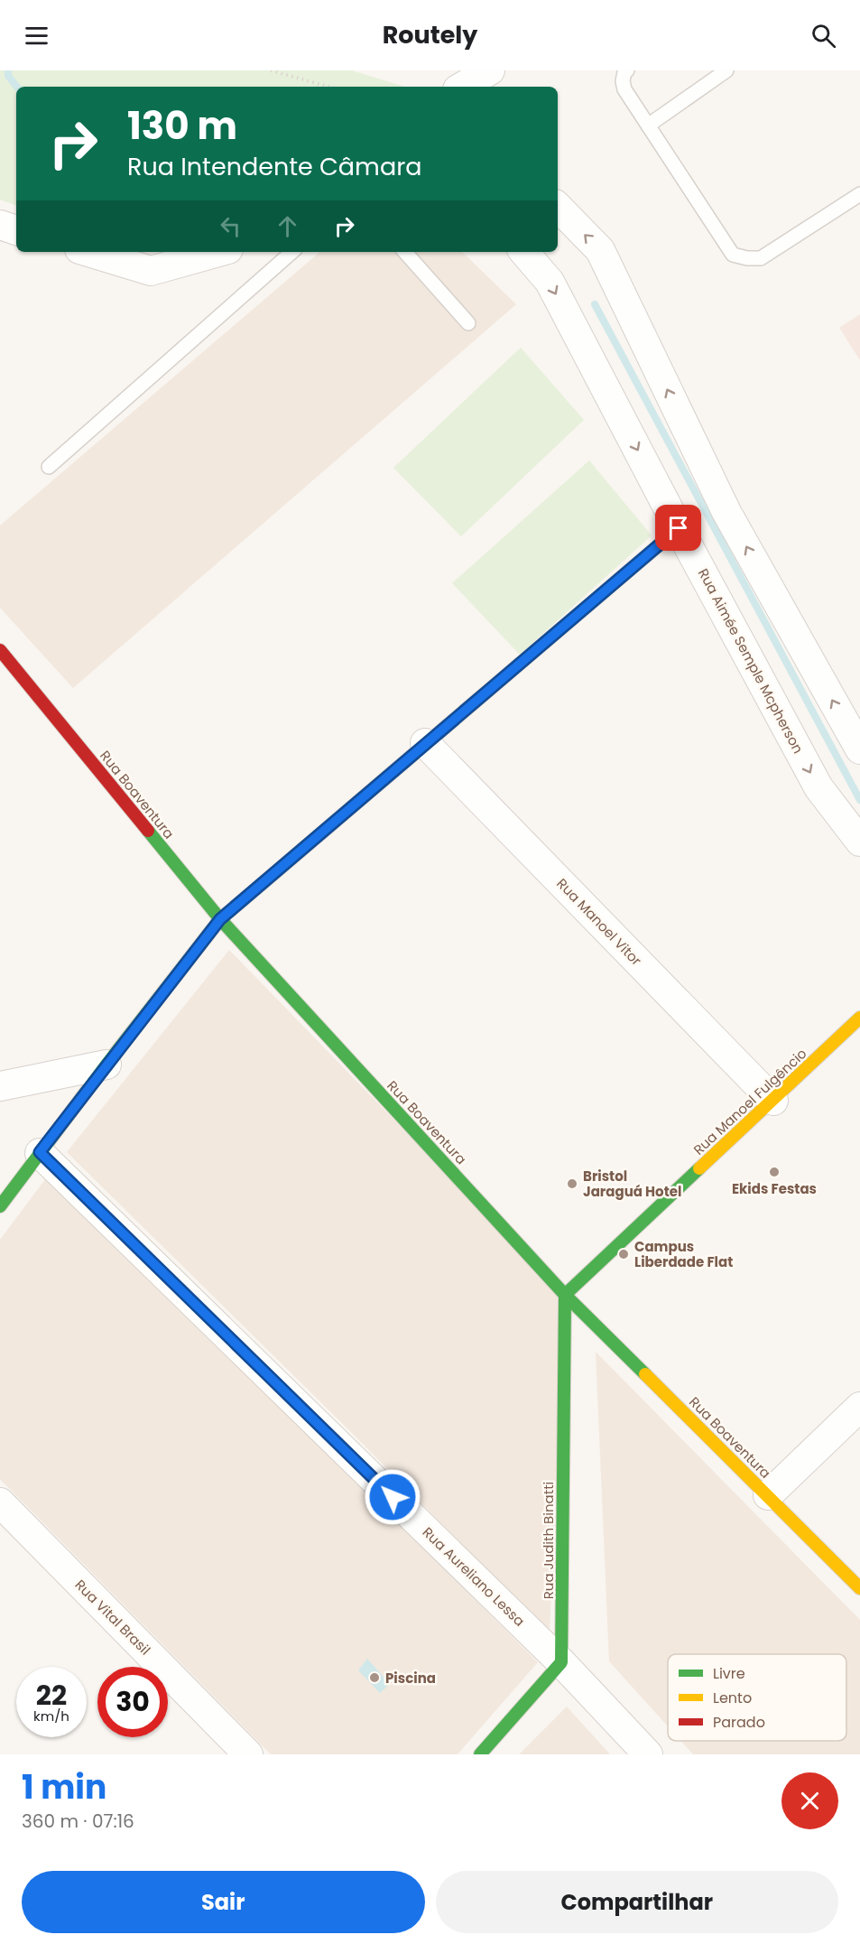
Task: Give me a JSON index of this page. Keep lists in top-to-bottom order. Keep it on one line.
{"streets":{"street":["Rua Aimée Semple Mcpherson","Rua Boaventura","Rua Manoel Vitor","Rua Manoel Fulgêncio","Rua Judith Binatti","Rua Aureliano Lessa","Rua Vital Brasil"]},"crossings":[["Rua Boaventura","Rua Manoel Fulgêncio"],["Rua Boaventura","Rua Judith Binatti"],["Rua Manoel Vitor","Rua Manoel Fulgêncio"],["Rua Manoel Fulgêncio","Rua Judith Binatti"],["Rua Judith Binatti","Rua Aureliano Lessa"]],"places":["Ekids Festas","Bristol Jaraguá Hotel","Campus Liberdade Flat","Piscina"],"legend":["Livre","Lento","Parado"],"page":{"header":"Routely","turn":["130 m","Rua Intendente Câmara"],"speed":"22 km/h","limit":"30","heading":["1 min","360 m · 07:16"],"buttons":["Sair","Compartilhar"]}}
